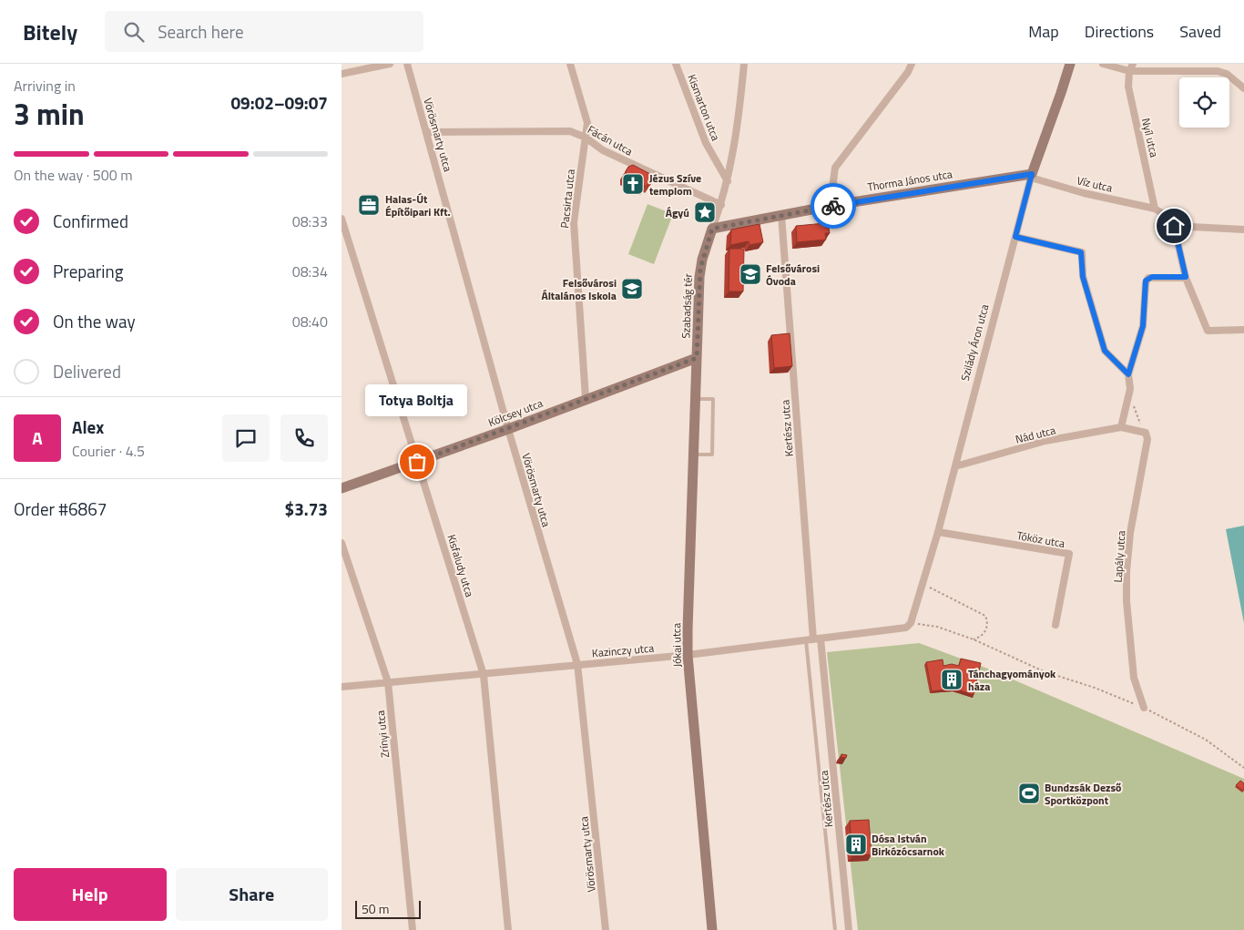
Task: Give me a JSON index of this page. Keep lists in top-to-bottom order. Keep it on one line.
{"streets":{"street":["Kismarton utca","Vörösmarty utca","Nyíl utca","Fácán utca","Thorma János utca","Víz utca","Pacsirta utca","Szabadság tér","Szilády Áron utca","Kölcsey utca","Kertész utca","Nád utca","Tóköz utca","Lapály utca","Kisfaludy utca","Jókai utca","Kazinczy utca","Zrínyi utca"]},"crossings":[["Vörösmarty utca","Fácán utca"],["Vörösmarty utca","Kölcsey utca"],["Vörösmarty utca","Kazinczy utca"],["Nyíl utca","Víz utca"],["Fácán utca","Pacsirta utca"],["Thorma János utca","Víz utca"],["Thorma János utca","Szabadság tér"],["Thorma János utca","Szilády Áron utca"],["Thorma János utca","Kertész utca"],["Víz utca","Szilády Áron utca"],["Pacsirta utca","Kölcsey utca"],["Szabadság tér","Kölcsey utca"],["Szabadság tér","Jókai utca"],["Szilády Áron utca","Nád utca"],["Szilády Áron utca","Tóköz utca"],["Szilády Áron utca","Kazinczy utca"],["Kölcsey utca","Kisfaludy utca"],["Kölcsey utca","Jókai utca"],["Kertész utca","Kazinczy utca"],["Kisfaludy utca","Kazinczy utca"],["Jókai utca","Kazinczy utca"],["Kazinczy utca","Zrínyi utca"]],"places":{"church":["Jézus Szíve templom"],"office":["Halas-Út Építőipari Kft."],"place":["Ágyú"],"school or university":["Felsővárosi Óvoda","Felsővárosi Általános Iskola"],"other":["Totya Boltja"],"building":["Tánchagyományok háza","Dósa István Birkózócsarnok"],"sports":["Bundzsák Dezső Sportközpont"]},"scale_bar":"50 m","page":{"header":"Bitely","search":"Search here","nav":["Map","Directions","Saved"],"heading":["3 min","Arriving in","09:02–09:07"],"panel":["Alex","Courier · 4.5","Order #6867","$3.73"],"bar":"On the way · 500 m","list":[["Confirmed","08:33"],["Preparing","08:34"],["On the way","08:40"],"Delivered"],"bubble":"Totya Boltja","round":"A","buttons":["Help","Share"],"scale":"50 m"}}
